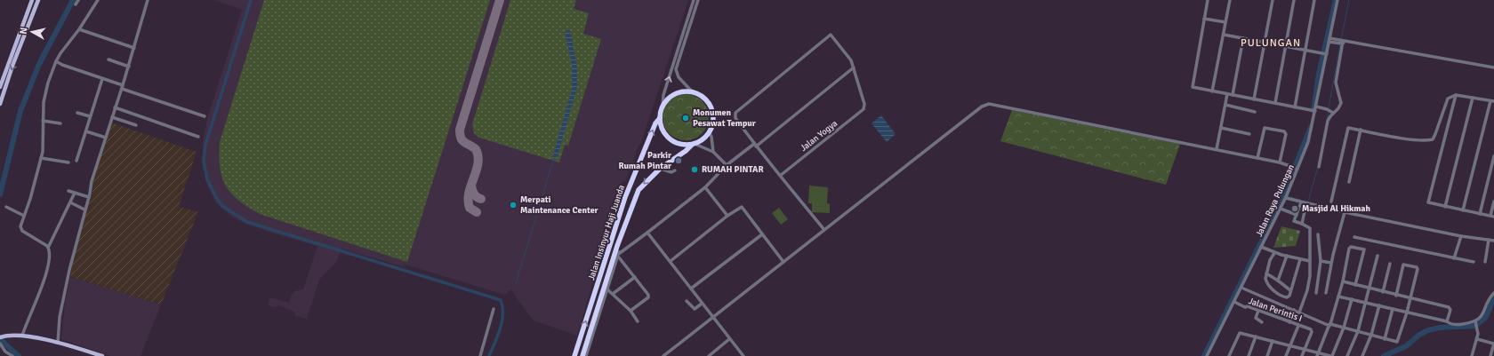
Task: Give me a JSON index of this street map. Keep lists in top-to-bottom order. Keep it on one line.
{"streets":{"highway":["Jalan Insinyur Haji Juanda"],"street":["Jalan Yogya","Jalan Raya Pulungan","Jalan Perintis I"]},"crossings":[["Jalan Raya Pulungan","Jalan Perintis I"]],"districts":["PULUNGAN"],"places":["Monumen Pesawat Tempur","Parkir Rumah Pintar","RUMAH PINTAR","Merpati Maintenance Center","Masjid Al Hikmah"],"north":"left"}
